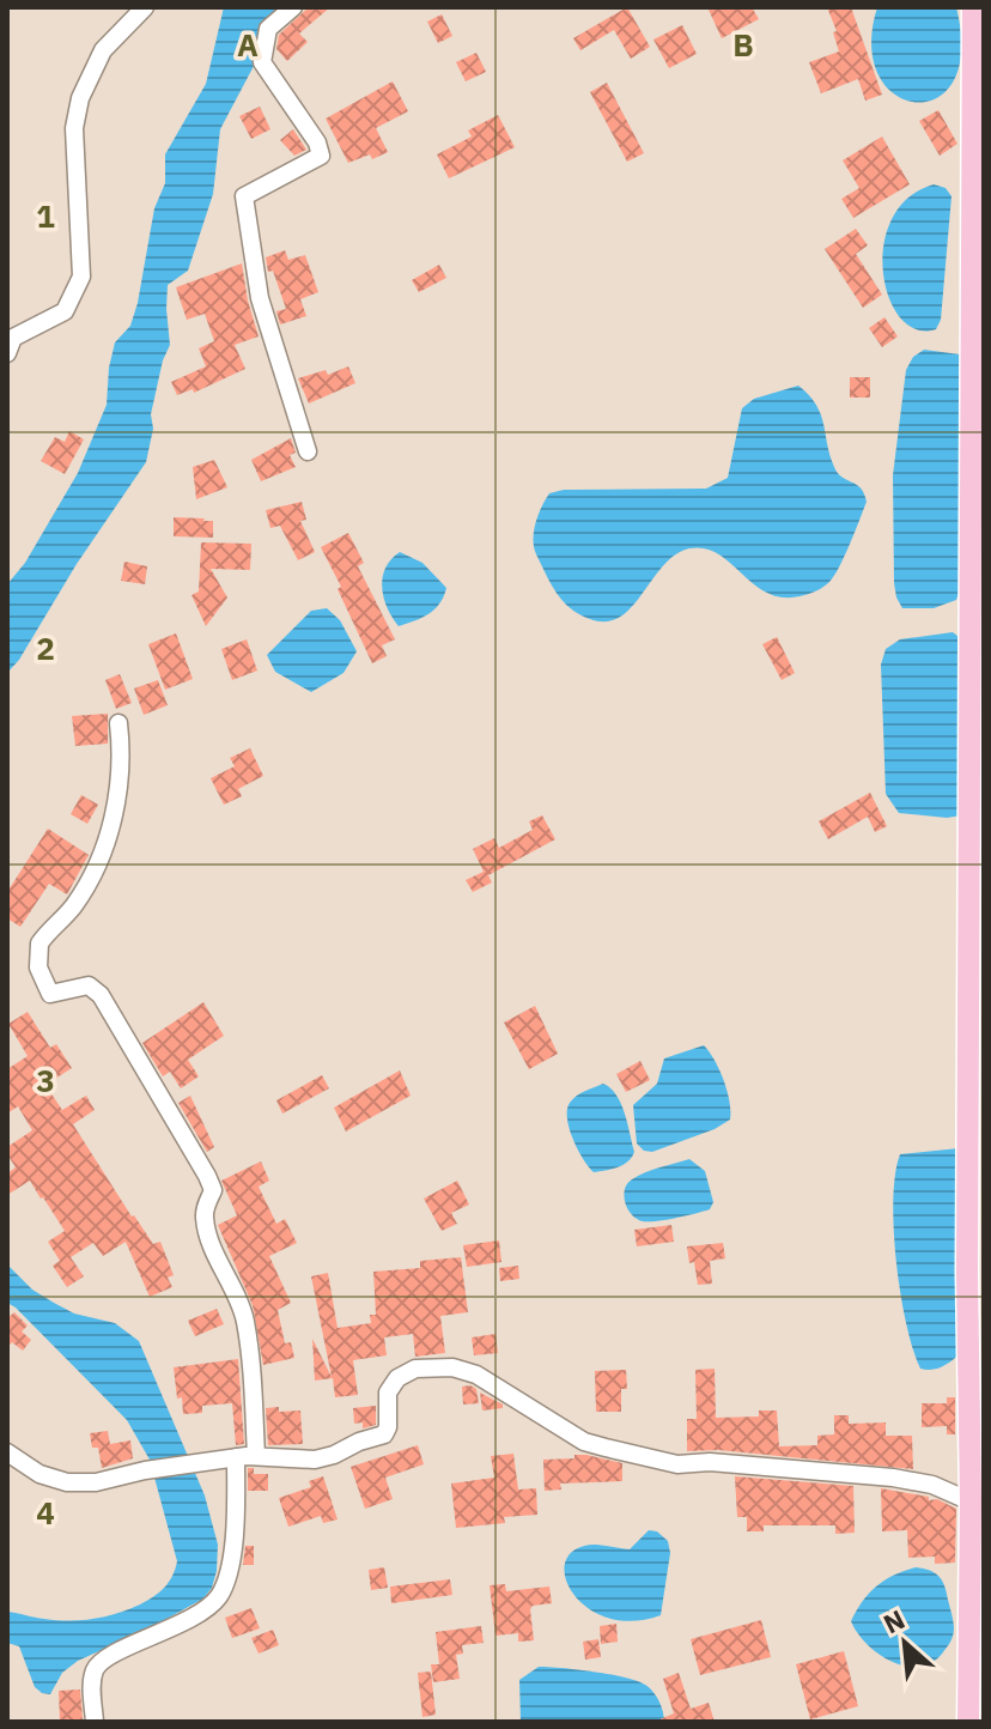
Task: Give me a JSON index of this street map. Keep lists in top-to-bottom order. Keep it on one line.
{"north":"top left","grid":{"columns":["A","B"],"rows":["1","2","3","4"]}}
